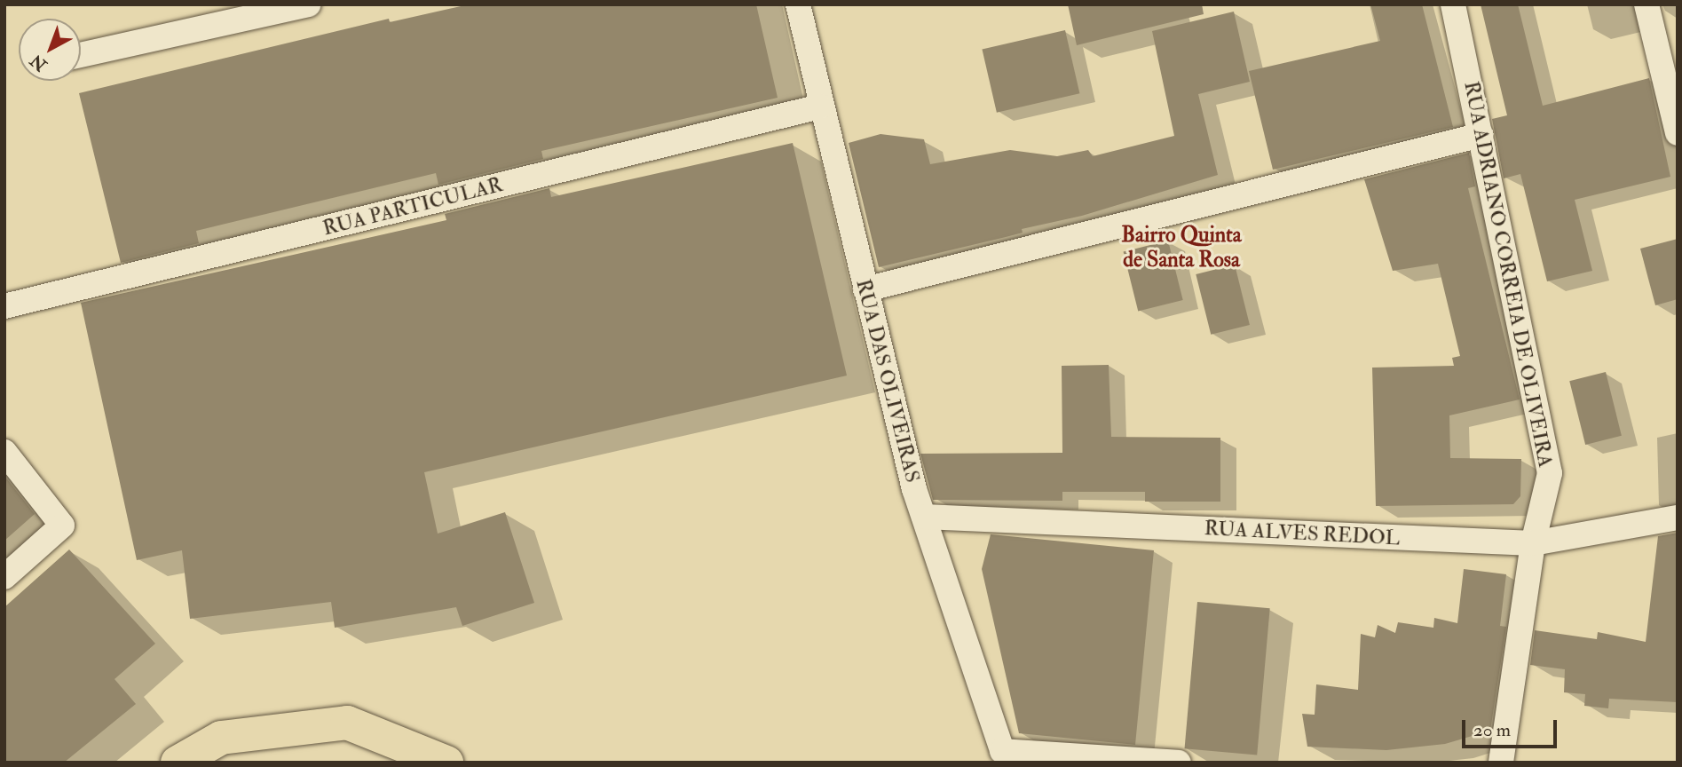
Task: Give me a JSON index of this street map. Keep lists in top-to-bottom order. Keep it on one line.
{"streets":{"street":["RUA PARTICULAR","RUA ADRIANO CORREIA DE OLIVEIRA","RUA DAS OLIVEIRAS","RUA ALVES REDOL"]},"crossings":[["RUA PARTICULAR","RUA DAS OLIVEIRAS"],["RUA ADRIANO CORREIA DE OLIVEIRA","RUA ALVES REDOL"],["RUA DAS OLIVEIRAS","RUA ALVES REDOL"]],"districts":["Bairro Quinta de Santa Rosa"],"scale_bar":"20 m","north":"bottom left"}
